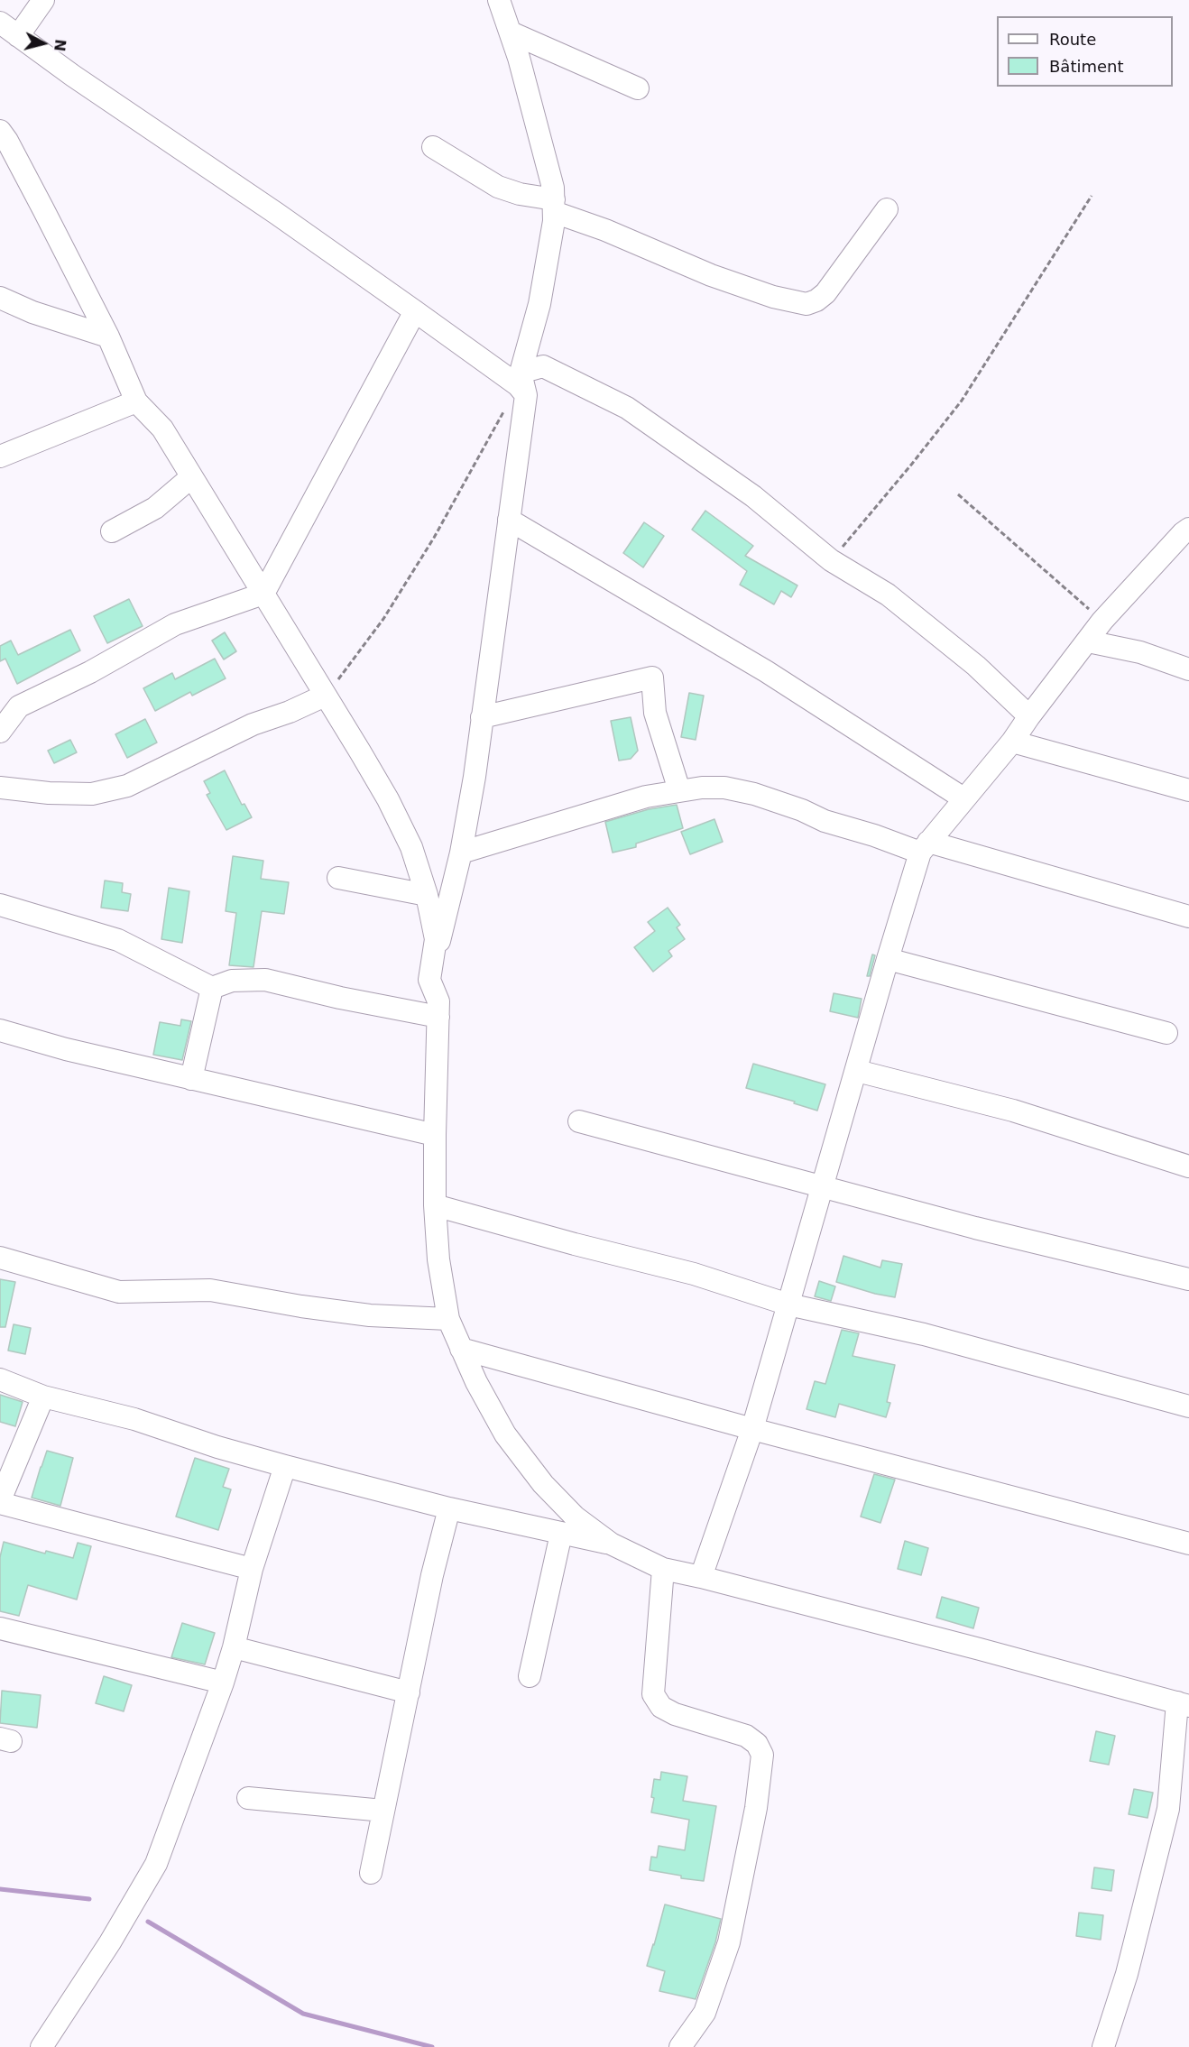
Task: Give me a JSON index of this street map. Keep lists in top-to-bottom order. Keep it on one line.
{"legend":["Route","Bâtiment"],"north":"right"}
